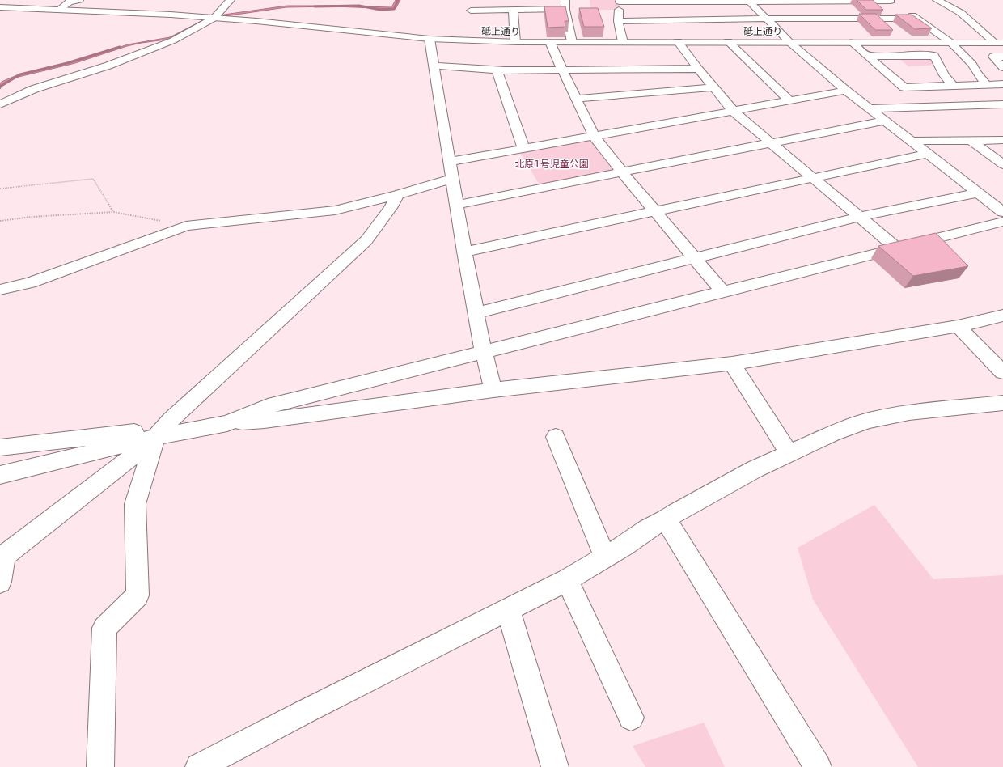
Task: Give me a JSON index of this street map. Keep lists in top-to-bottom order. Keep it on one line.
{"streets":{"street":["砥上通り"]},"parks":["北原1号児童公園"]}
